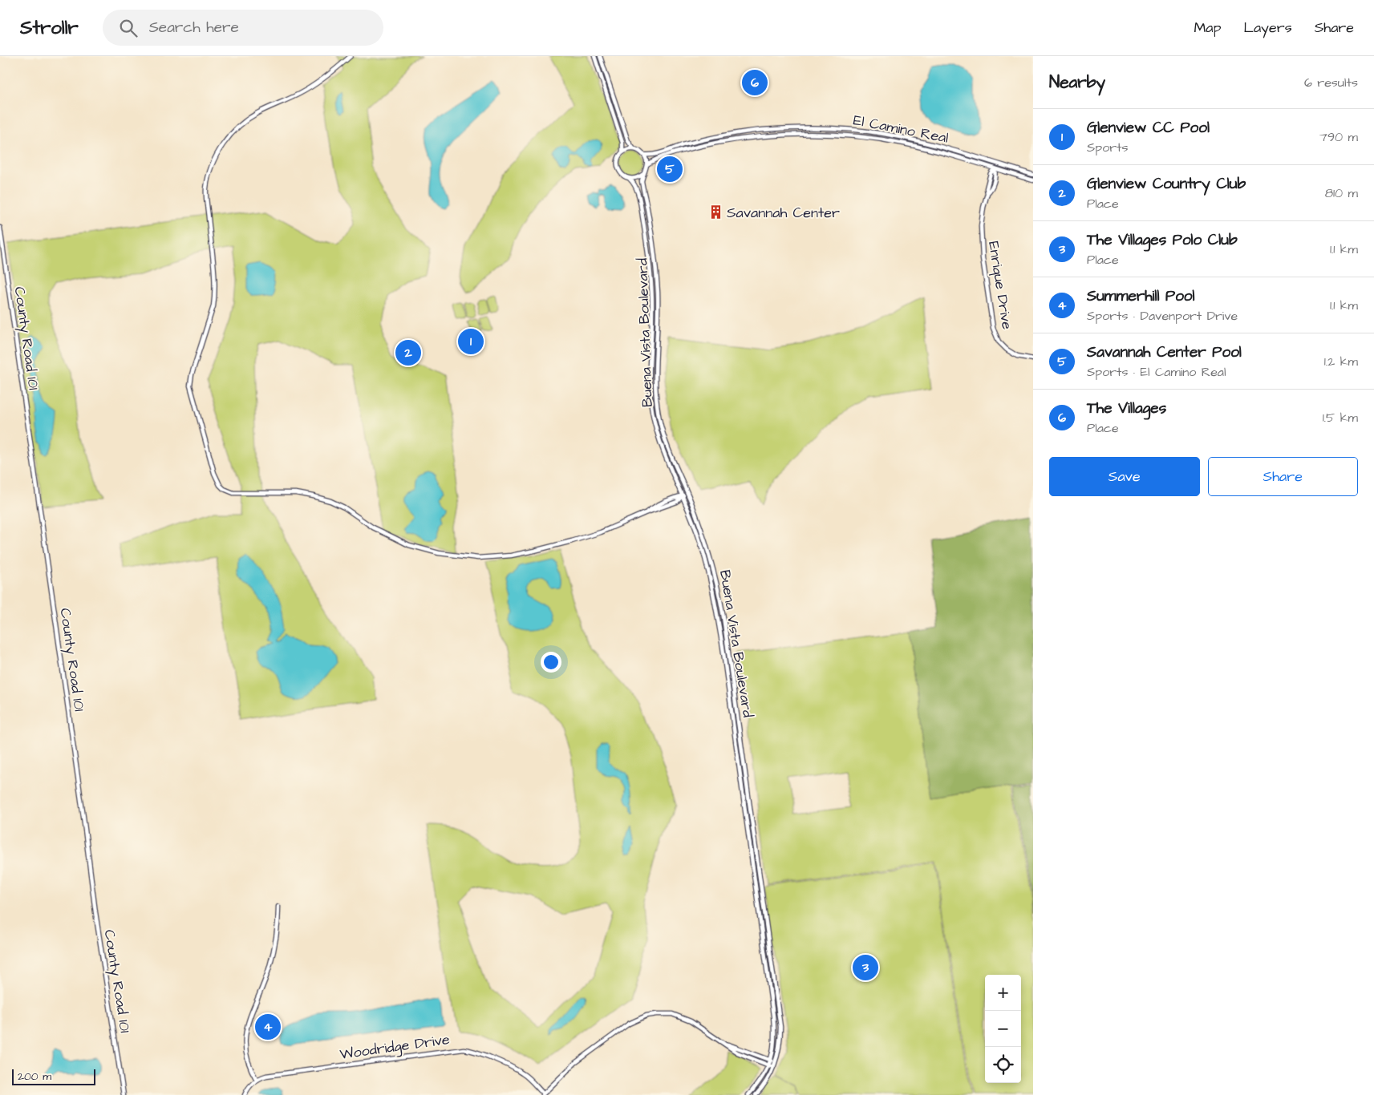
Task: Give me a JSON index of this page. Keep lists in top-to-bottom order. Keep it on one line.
{"streets":{"main road":["El Camino Real","Enrique Drive","Buena Vista Boulevard","County Road 101","Woodridge Drive"]},"crossings":[["El Camino Real","Enrique Drive"],["El Camino Real","Buena Vista Boulevard"]],"places":{"building":["Savannah Center"]},"scale_bar":"200 m","page":{"header":"Strollr","search":"Search here","nav":["Map","Layers","Share"],"heading":["Nearby","6 results"],"pins":["6","5","1","2","3","4"],"list":[{"mark":"1","name":"Glenview CC Pool","note":"Sports","value":"790 m"},{"mark":"2","name":"Glenview Country Club","note":"Place","value":"810 m"},{"mark":"3","name":"The Villages Polo Club","note":"Place","value":"1.1 km"},{"mark":"4","name":"Summerhill Pool","note":"Sports · Davenport Drive","value":"1.1 km"},{"mark":"5","name":"Savannah Center Pool","note":"Sports · El Camino Real","value":"1.2 km"},{"mark":"6","name":"The Villages","note":"Place","value":"1.5 km"}],"buttons":["Save","Share"],"map_buttons":["+","−"],"scale":"200 m"}}
